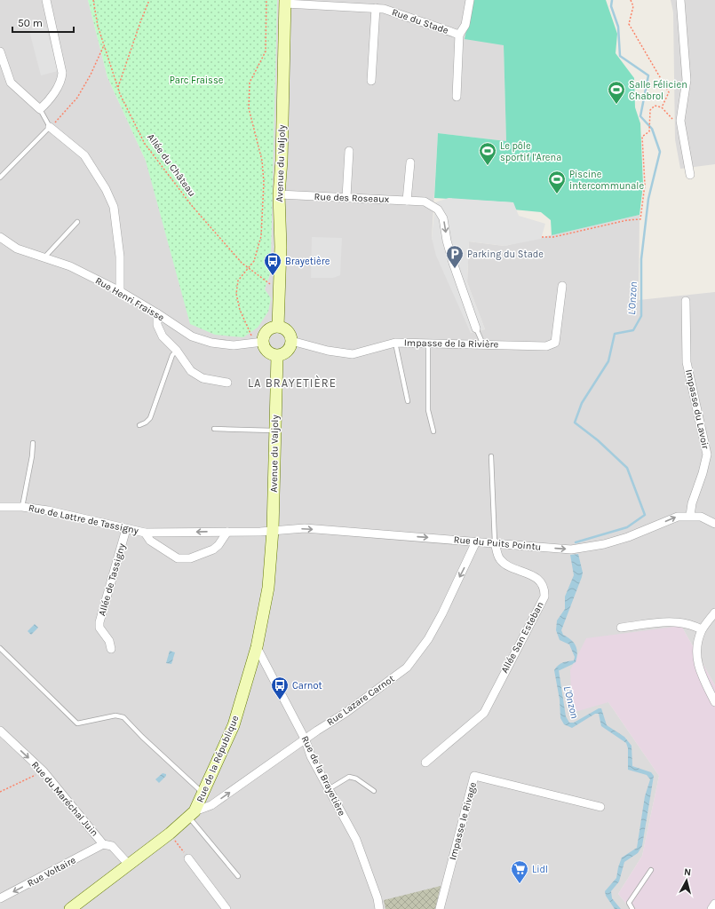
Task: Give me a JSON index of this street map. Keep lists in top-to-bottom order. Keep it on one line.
{"streets":{"main road":["Avenue du Valjoly","Rue de la République"],"street":["Rue du Stade","Rue des Roseaux","Rue Henri Fraisse","Impasse de la Rivière","Impasse du Lavoir","Rue de Lattre de Tassigny","Rue du Puits Pointu","Allée de Tassigny","Allée San Esteban","Rue Lazare Carnot","Rue de la Brayetière","Rue du Maréchal Juin","Impasse le Rivage","Rue Voltaire"],"path":["Allée du Château"]},"crossings":[["Rue du Stade","Avenue du Valjoly"],["Avenue du Valjoly","Allée du Château"],["Avenue du Valjoly","Rue des Roseaux"],["Avenue du Valjoly","Rue Henri Fraisse"],["Avenue du Valjoly","Impasse de la Rivière"],["Avenue du Valjoly","Rue de Lattre de Tassigny"],["Avenue du Valjoly","Rue du Puits Pointu"],["Avenue du Valjoly","Rue de la République"],["Rue Henri Fraisse","Impasse de la Rivière"],["Impasse du Lavoir","Rue du Puits Pointu"],["Rue de Lattre de Tassigny","Rue du Puits Pointu"],["Rue de Lattre de Tassigny","Allée de Tassigny"],["Rue de Lattre de Tassigny","Rue de la République"],["Rue du Puits Pointu","Allée San Esteban"],["Rue du Puits Pointu","Rue Lazare Carnot"],["Rue du Puits Pointu","Rue de la République"],["Rue Lazare Carnot","Rue de la République"],["Rue Lazare Carnot","Rue de la Brayetière"],["Rue de la République","Rue de la Brayetière"],["Rue de la République","Rue du Maréchal Juin"],["Rue du Maréchal Juin","Rue Voltaire"]],"one_way":["Rue des Roseaux","Rue du Puits Pointu","Rue Voltaire"],"districts":["LA BRAYETIÈRE"],"water":["L'Onzon"],"parks":["Parc Fraisse"],"places":{"sports":["Salle Félicien Chabrol","Le pôle sportif l'Arena","Piscine intercommunale"],"parking":["Parking du Stade"],"bus stop":["Brayetière","Carnot"],"supermarket":["Lidl"]},"scale_bar":"50 m","north":"top"}
